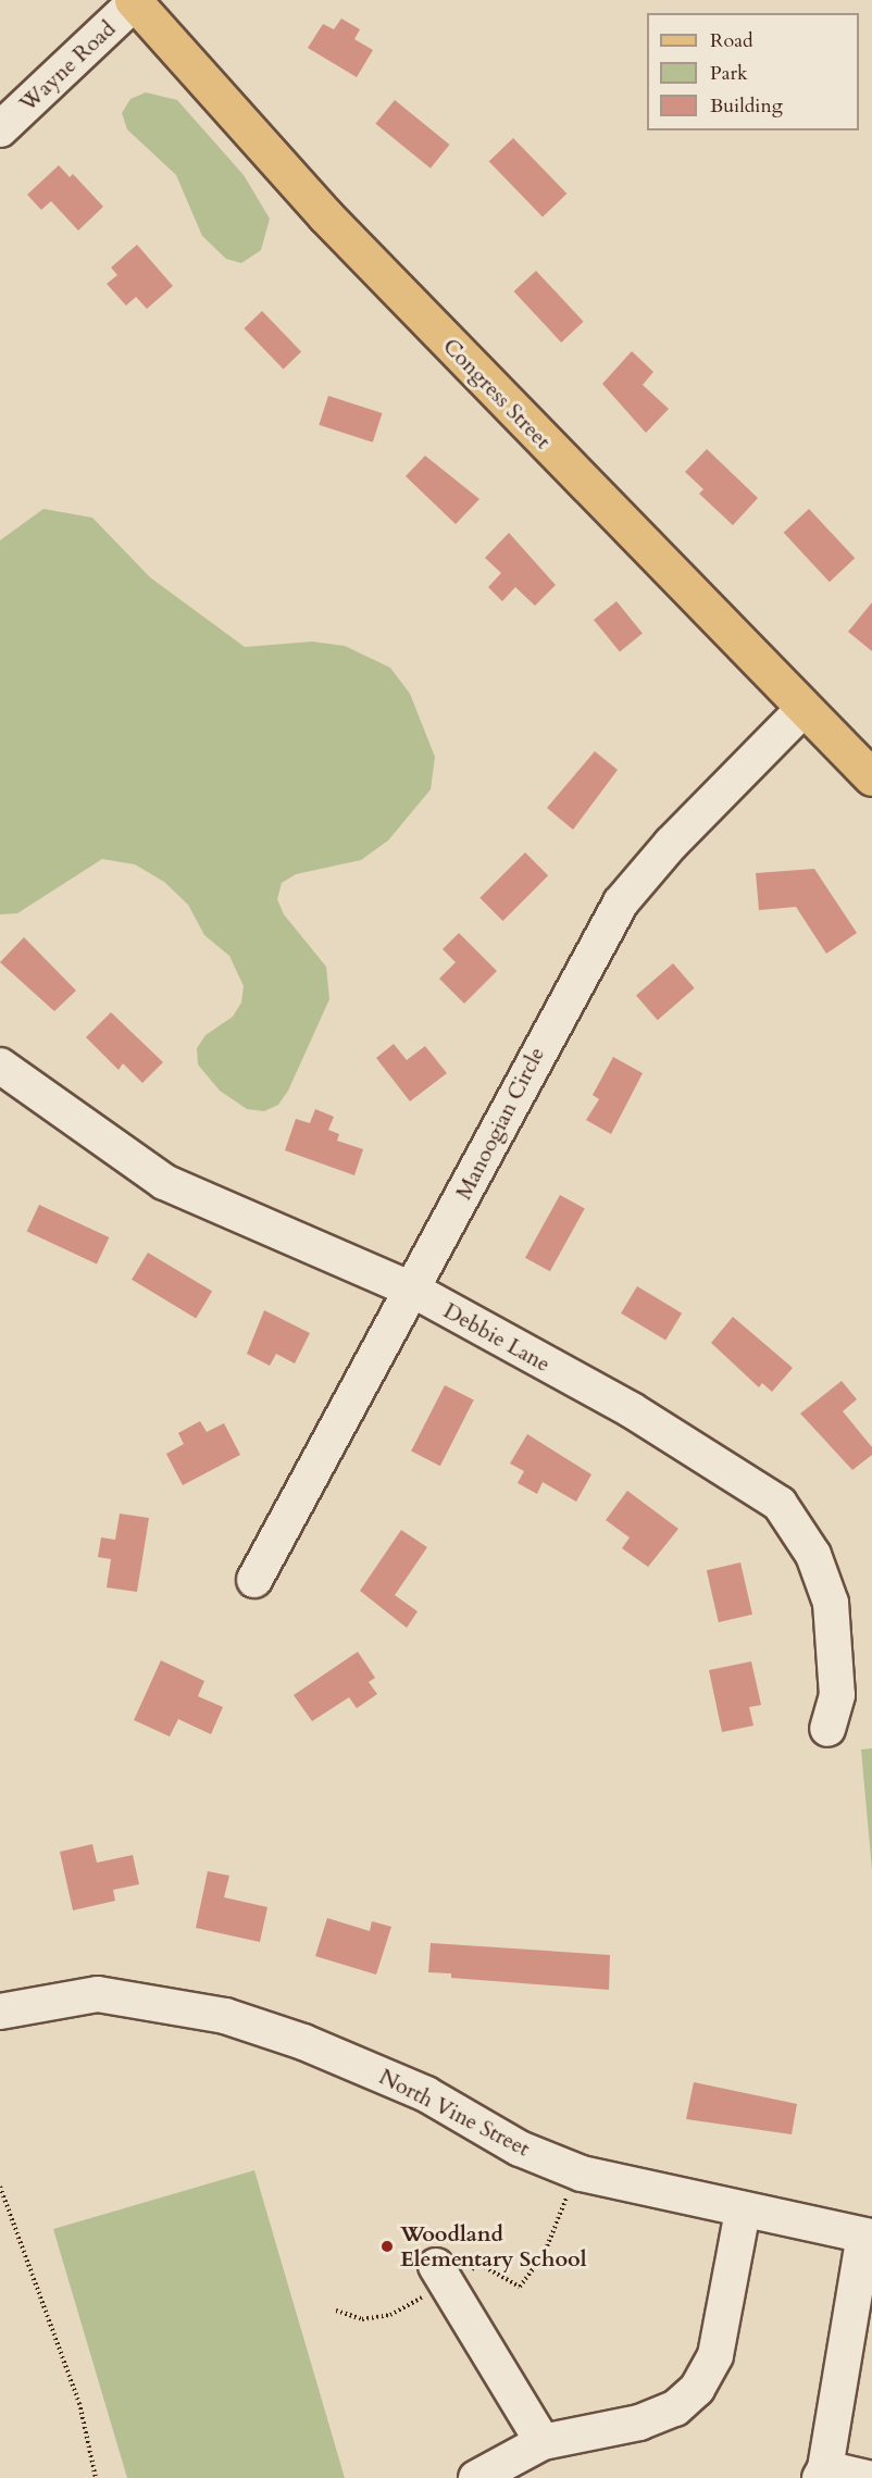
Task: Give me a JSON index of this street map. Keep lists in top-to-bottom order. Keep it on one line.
{"streets":{"main road":["Congress Street"],"street":["Wayne Road","Manoogian Circle","Debbie Lane","North Vine Street"]},"crossings":[["Wayne Road","Congress Street"],["Congress Street","Manoogian Circle"],["Manoogian Circle","Debbie Lane"]],"places":["Woodland Elementary School"],"legend":["Road","Park","Building"]}
